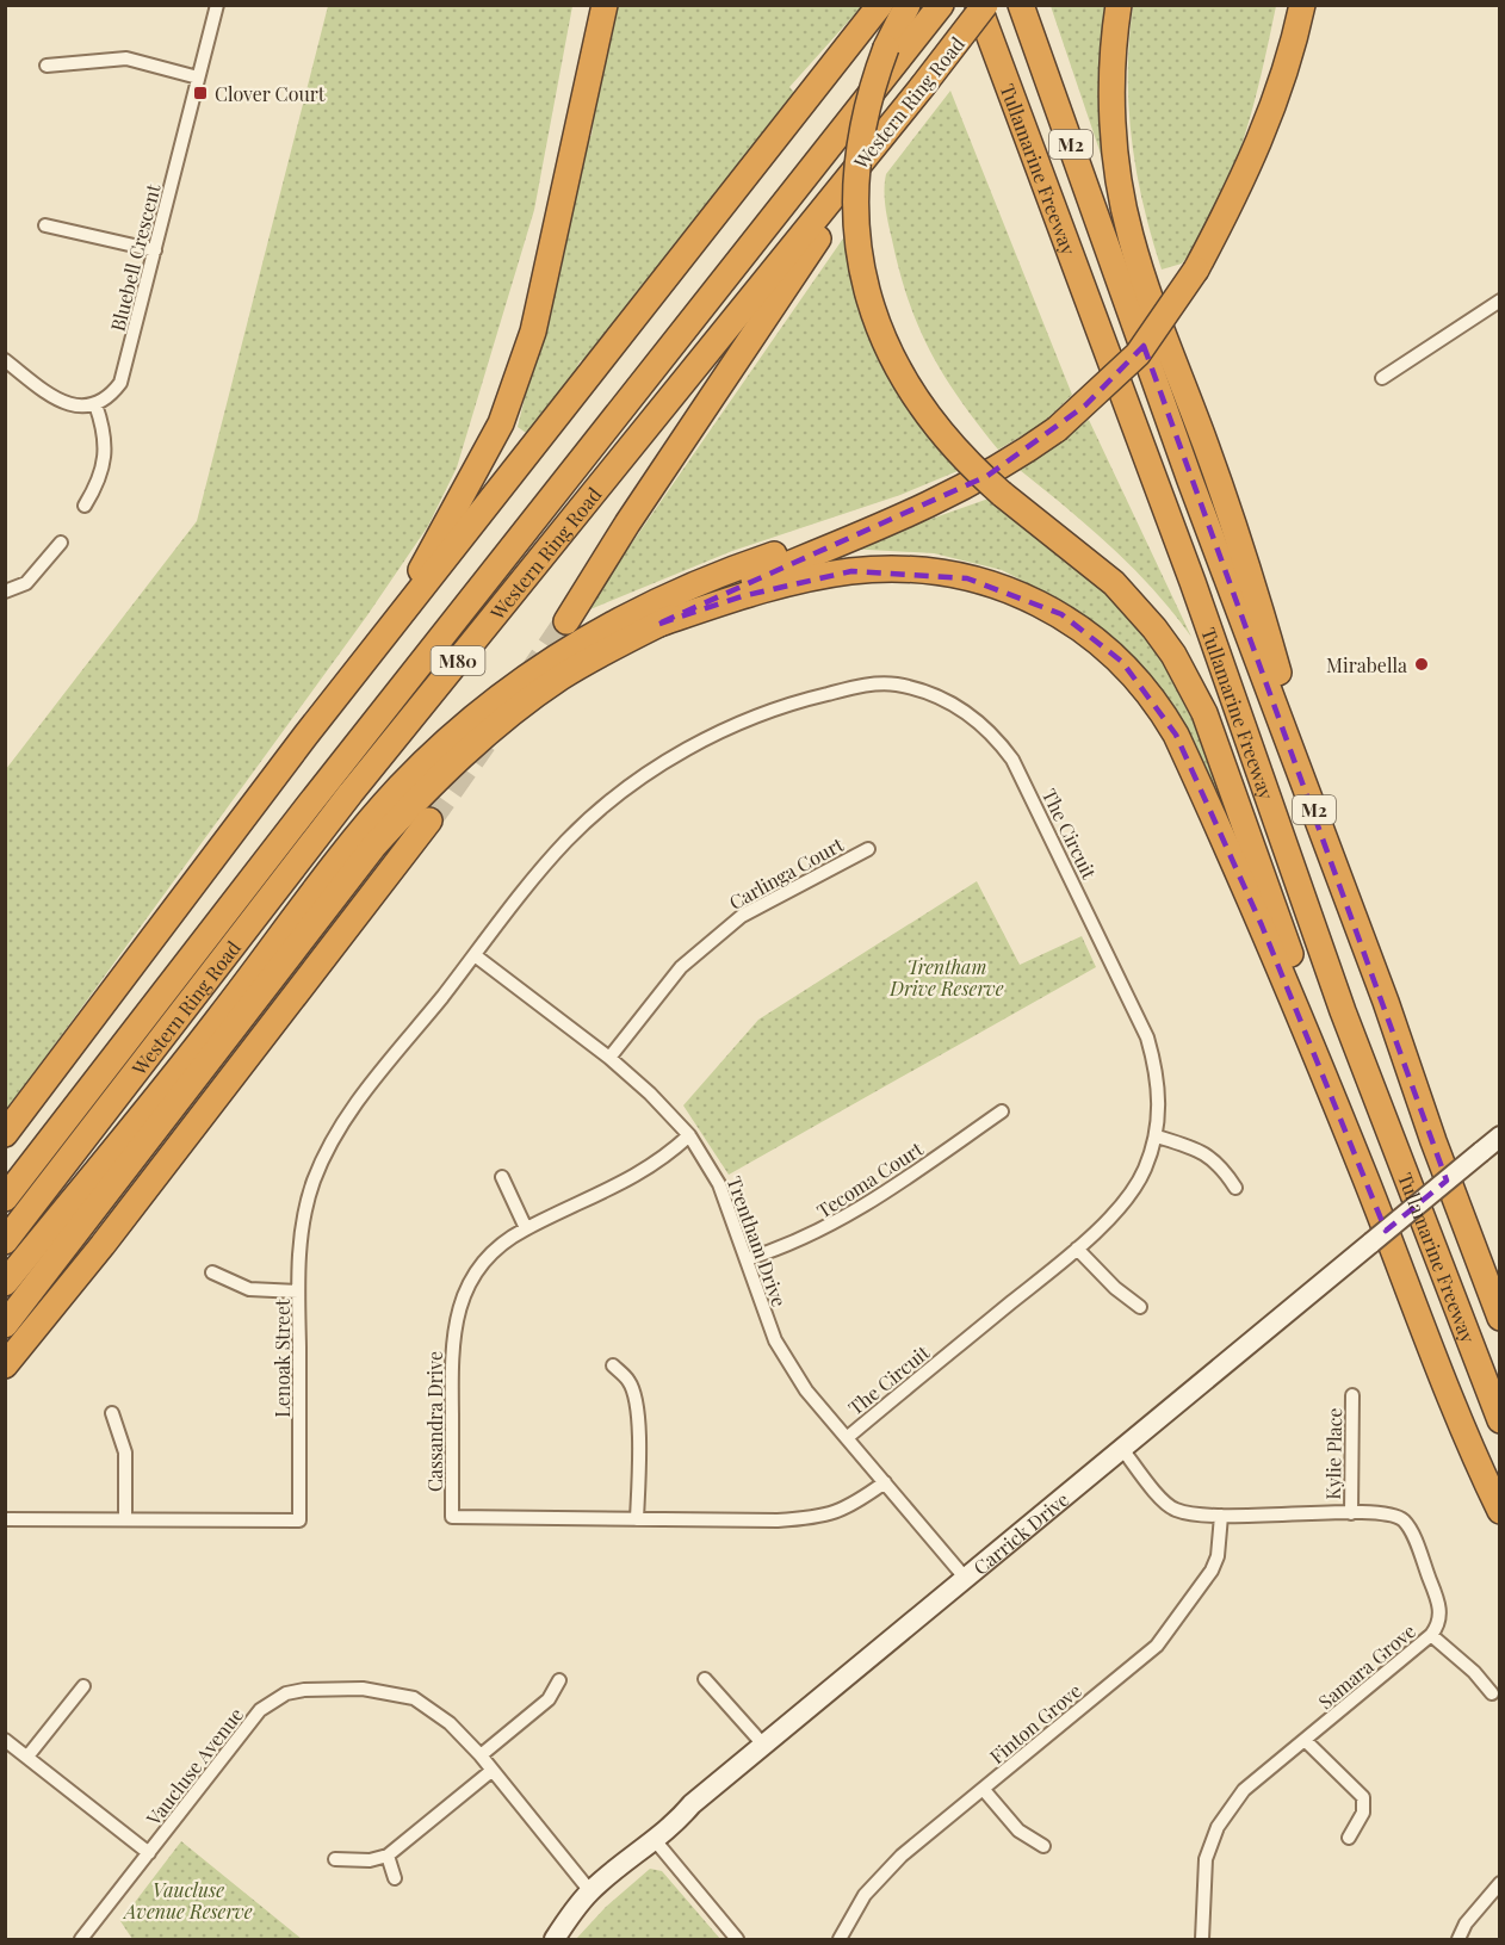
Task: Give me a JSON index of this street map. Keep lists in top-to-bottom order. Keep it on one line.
{"streets":{"highway":["Western Ring Road","M2","Tullamarine Freeway","M80"],"street":["Bluebell Crescent","The Circuit","Carlinga Court","Tecoma Court","Trentham Drive","Lenoak Street","Cassandra Drive","Kylie Place","Carrick Drive","Samara Grove","Finton Grove","Vaucluse Avenue"]},"crossings":[["The Circuit","Trentham Drive"],["The Circuit","Lenoak Street"],["Carlinga Court","Trentham Drive"],["Tecoma Court","Trentham Drive"],["Trentham Drive","Lenoak Street"],["Trentham Drive","Cassandra Drive"],["Trentham Drive","Carrick Drive"],["Kylie Place","Samara Grove"],["Carrick Drive","Samara Grove"],["Carrick Drive","Vaucluse Avenue"],["Samara Grove","Finton Grove"]],"parks":["Trentham Drive Reserve","Vaucluse Avenue Reserve"],"places":{"transit":["Clover Court"],"other":["Mirabella"]}}
